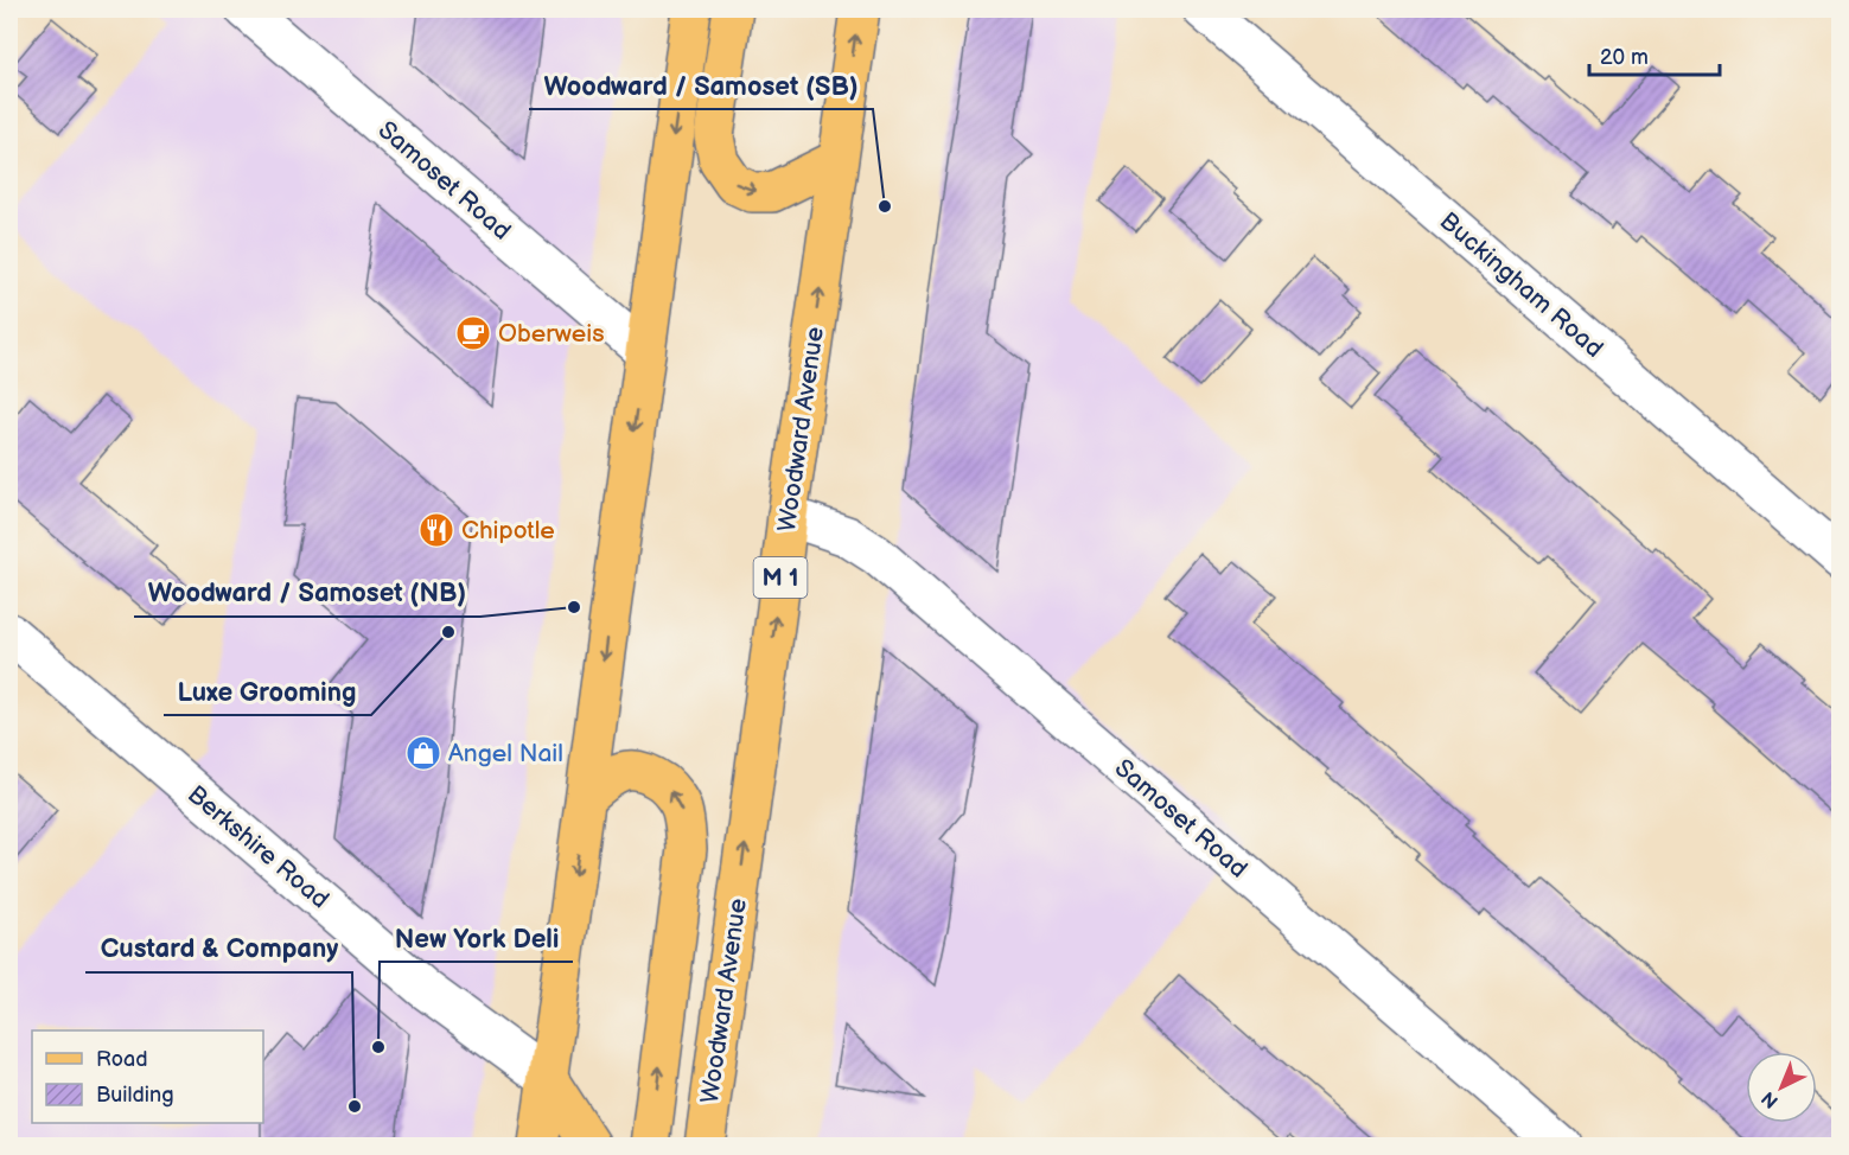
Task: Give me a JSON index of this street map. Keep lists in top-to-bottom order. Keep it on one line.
{"streets":{"main road":["Woodward Avenue","M 1"],"street":["Samoset Road","Buckingham Road","Berkshire Road"]},"crossings":[["Samoset Road","Woodward Avenue"]],"places":{"other":["Woodward / Samoset (SB)","Woodward / Samoset (NB)","Luxe Grooming","New York Deli","Custard & Company"],"cafe":["Oberweis"],"restaurant":["Chipotle"],"shop":["Angel Nail"]},"legend":["Road","Building"],"scale_bar":"20 m","north":"bottom left"}
